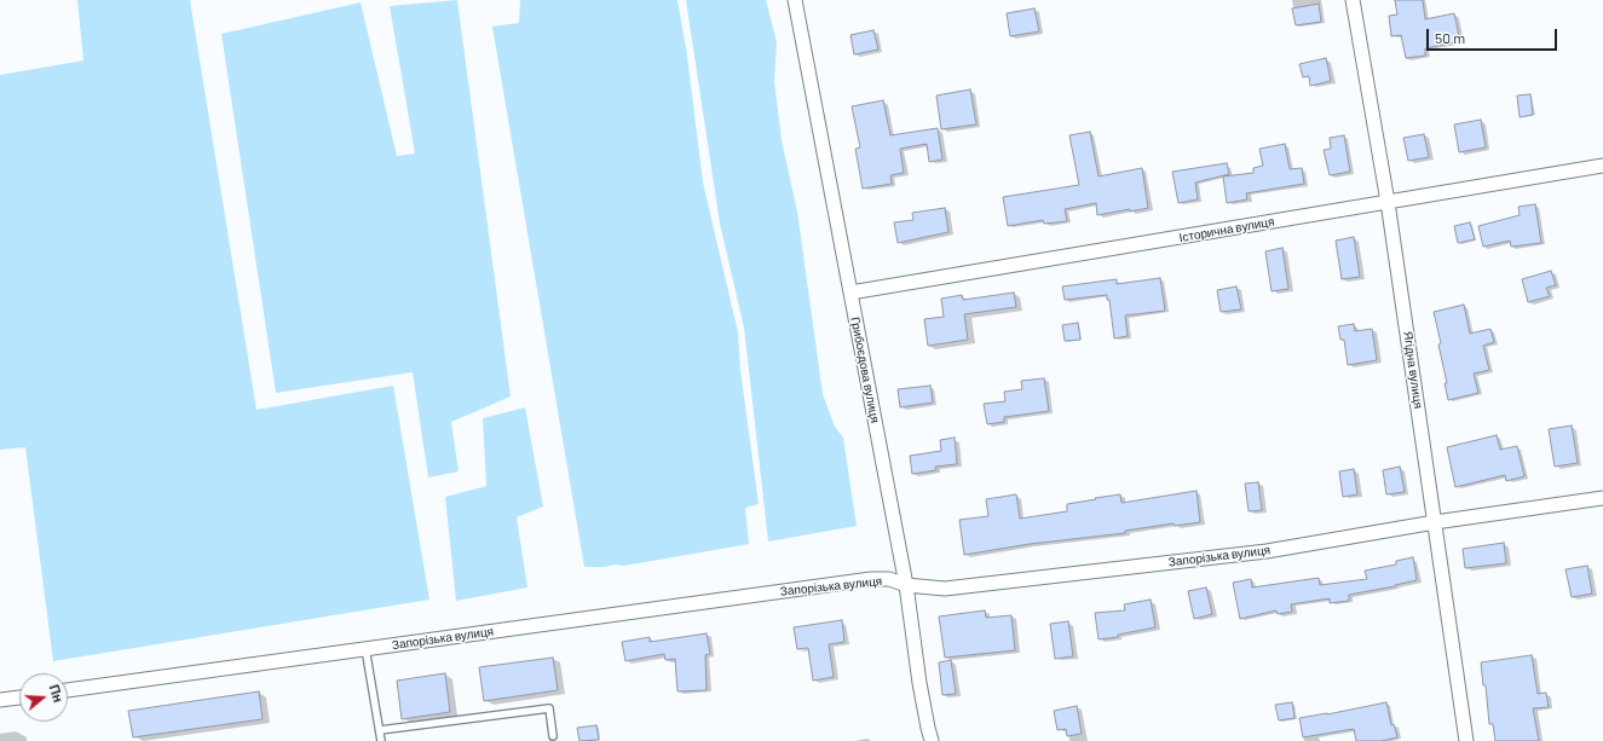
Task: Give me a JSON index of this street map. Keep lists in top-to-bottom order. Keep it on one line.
{"streets":{"street":["Історична вулиця","Грибоєдова вулиця","Ягідна вулиця","Запорізька вулиця"]},"crossings":[["Історична вулиця","Грибоєдова вулиця"],["Історична вулиця","Ягідна вулиця"],["Грибоєдова вулиця","Запорізька вулиця"],["Ягідна вулиця","Запорізька вулиця"]],"scale_bar":"50 m","north":"right"}
